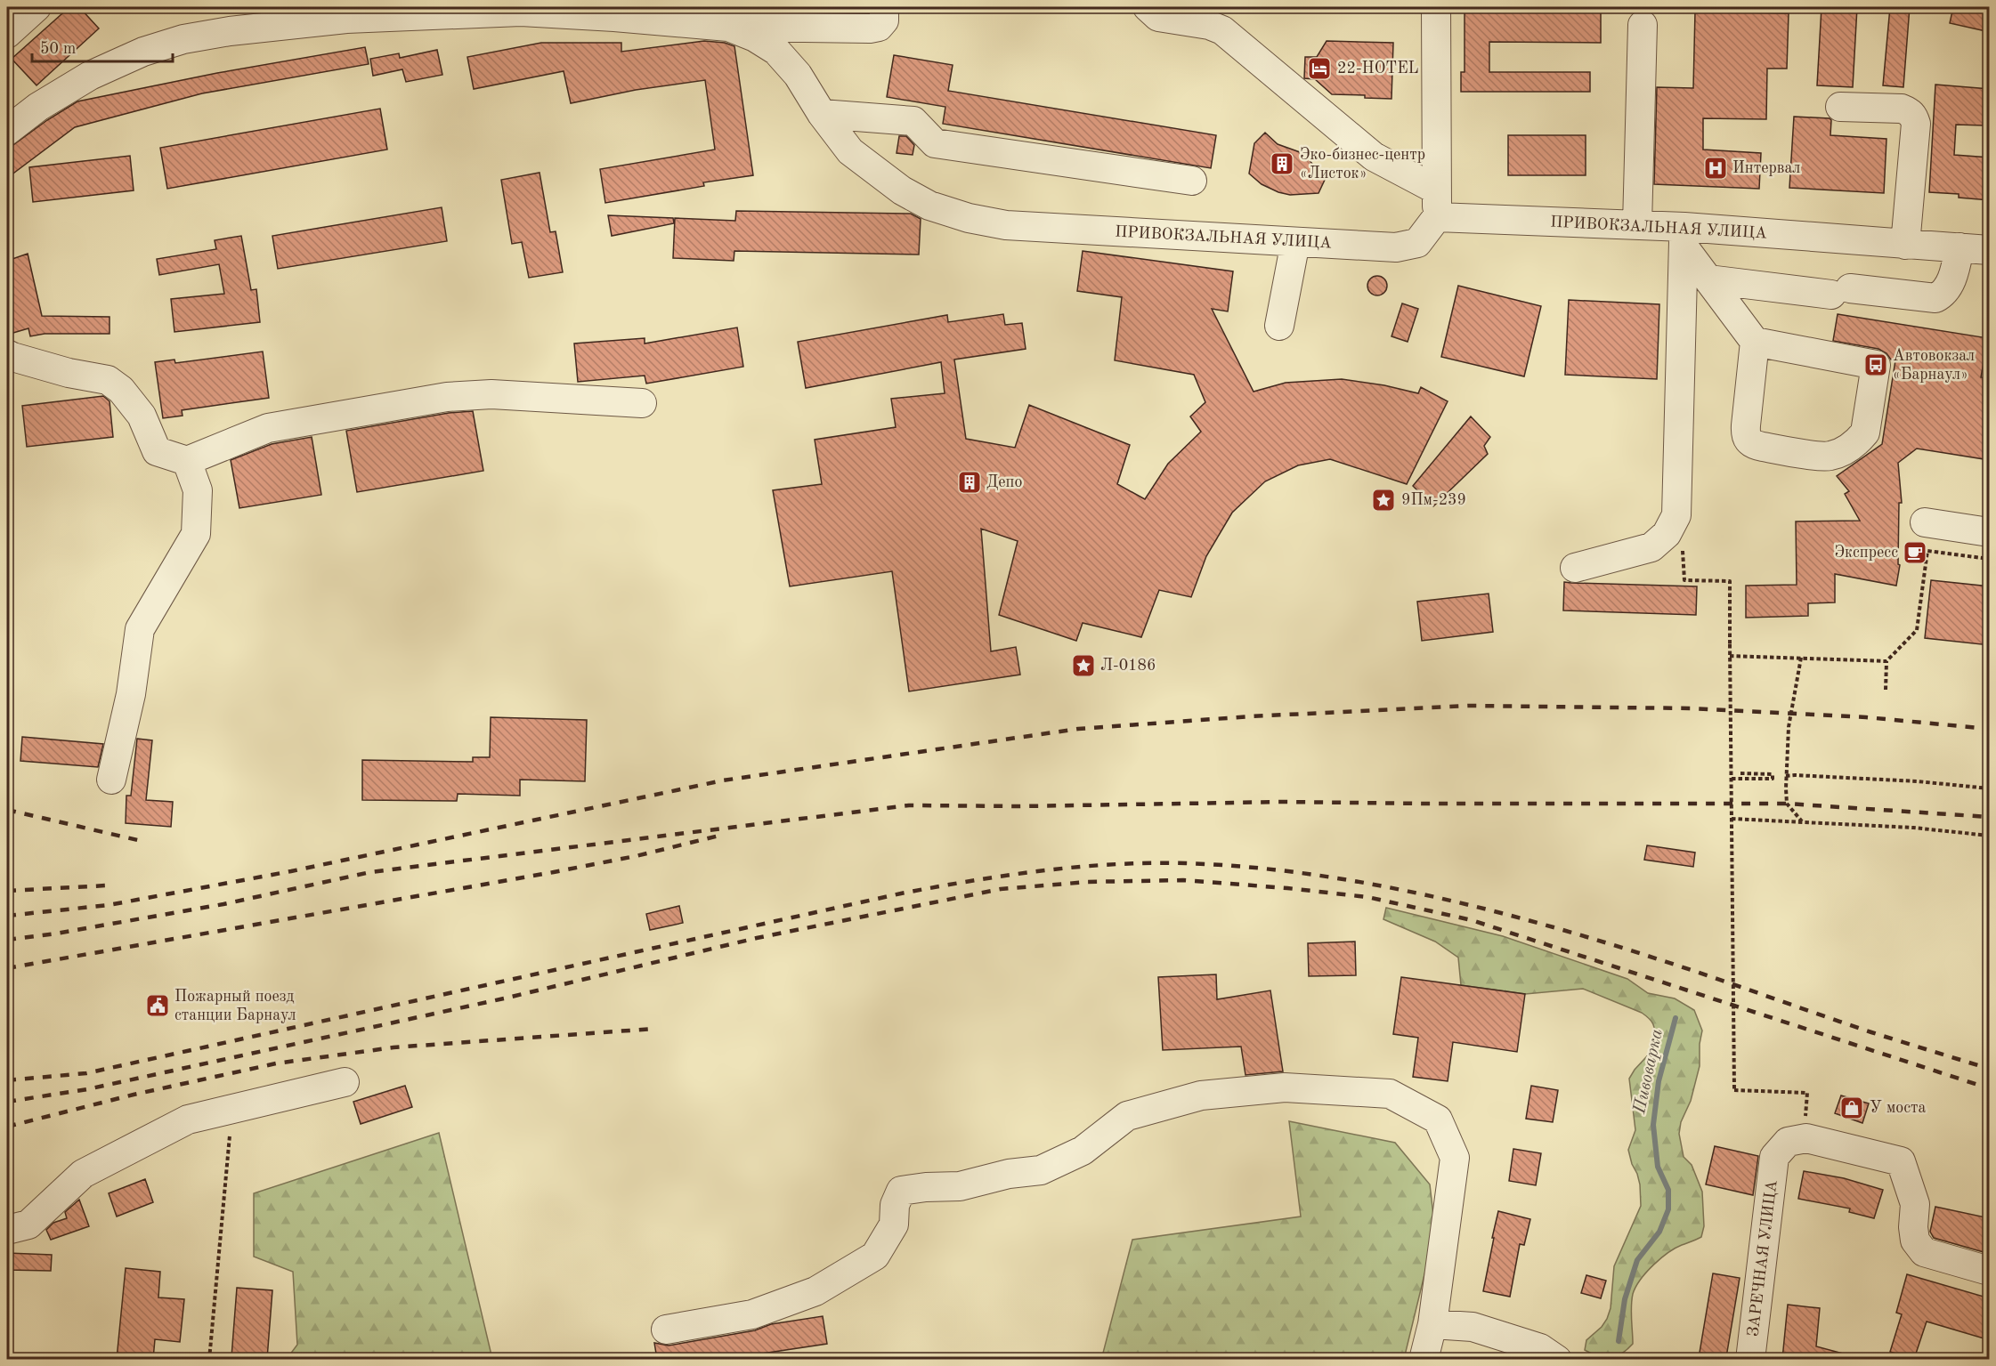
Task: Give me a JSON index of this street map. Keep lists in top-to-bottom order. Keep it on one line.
{"streets":{"street":["ПРИВОКЗАЛЬНАЯ УЛИЦА","ЗАРЕЧНАЯ УЛИЦА"]},"water":["Пивоварка"],"places":{"hotel":["22-HOTEL"],"building":["Эко-бизнес-центр «Листок»","Депо"],"hospital":["Интервал"],"bus stop":["Автовокзал «Барнаул»"],"place":["9Пм-239","Л-0186"],"cafe":["Экспресс"],"public building":["Пожарный поезд станции Барнаул"],"shop":["У моста"]},"scale_bar":"50 m"}
